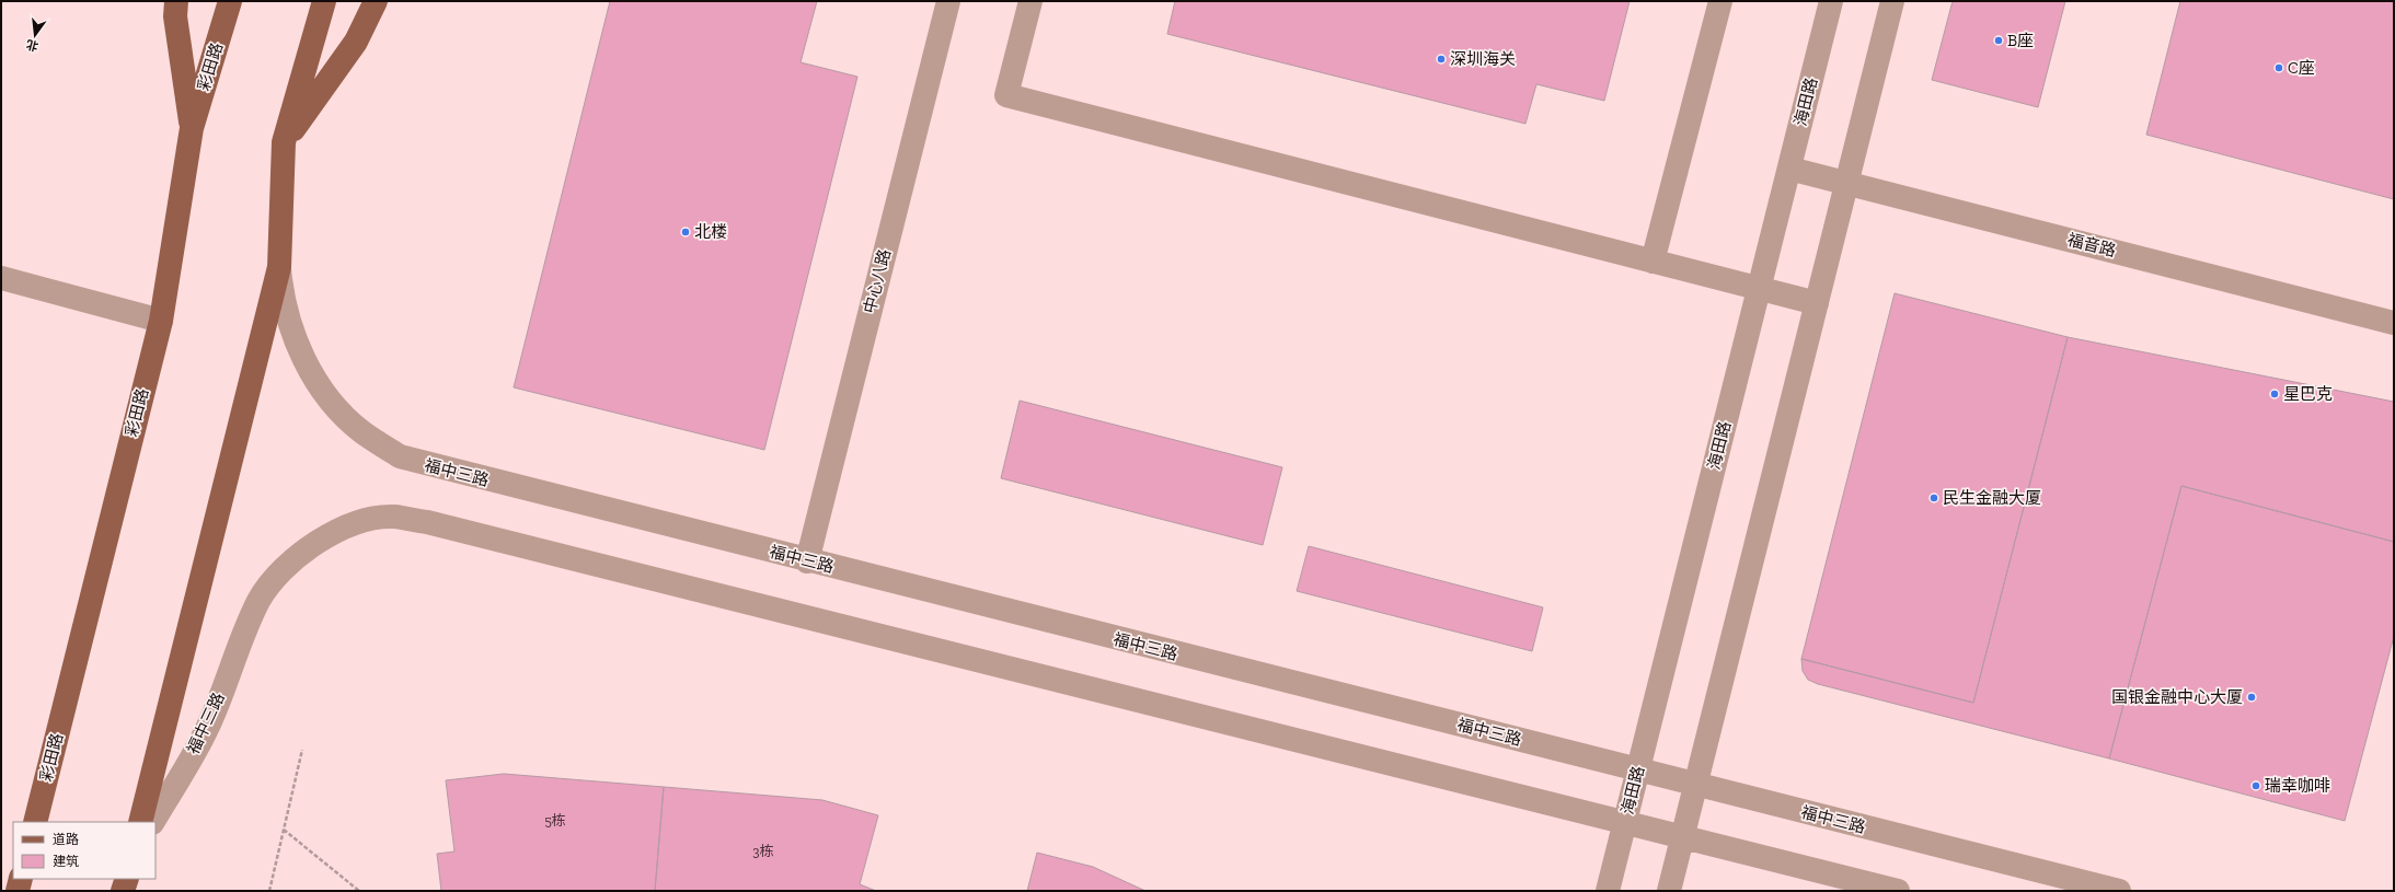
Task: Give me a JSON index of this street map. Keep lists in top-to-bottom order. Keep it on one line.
{"streets":{"main road":["彩田路"],"street":["海田路","福音路","中心八路","福中三路"]},"crossings":[["海田路","福音路"],["海田路","福中三路"],["中心八路","福中三路"]],"places":["B座","深圳海关","C座","北楼","星巴克","民生金融大厦","国银金融中心大厦","瑞幸咖啡"],"house_numbers":["5栋","3栋"],"legend":["道路","建筑"],"north":"bottom"}
